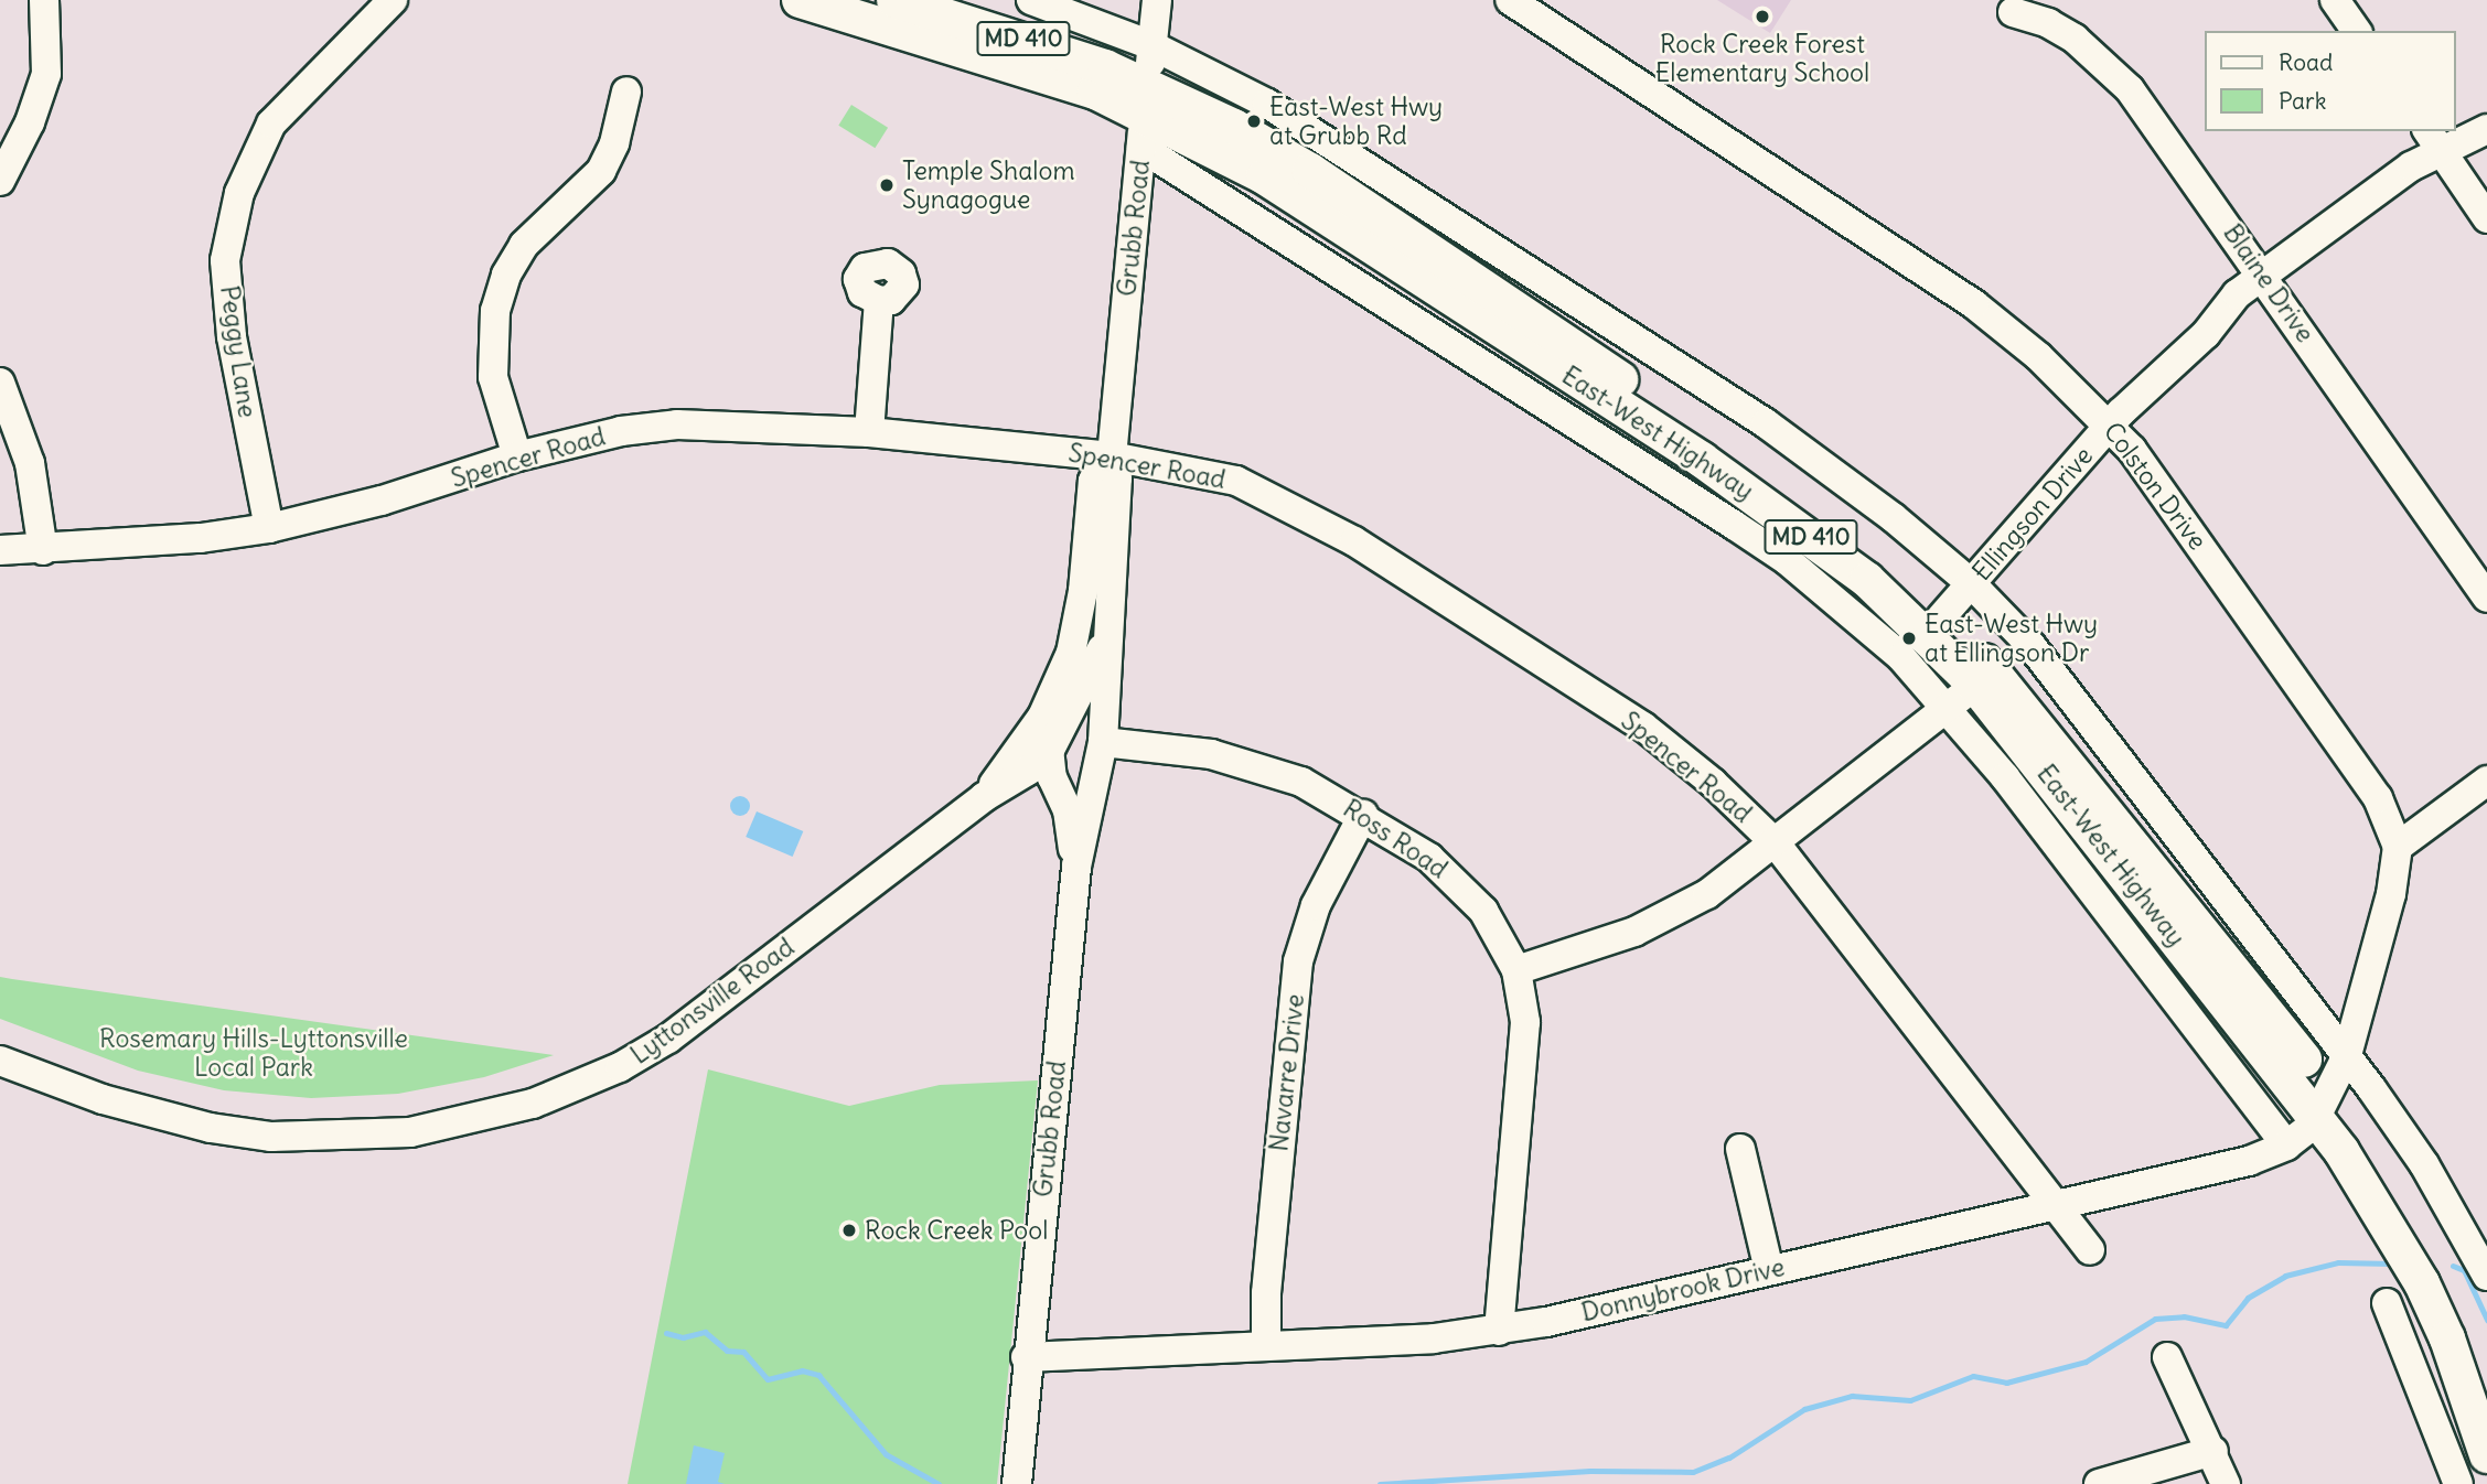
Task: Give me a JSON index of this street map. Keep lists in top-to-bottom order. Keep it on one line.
{"streets":{"main road":["MD 410","East-West Highway"],"street":["Grubb Road","Blaine Drive","Peggy Lane","Spencer Road","Colston Drive","Ellingson Drive","Ross Road","Lyttonsville Road","Navarre Drive","Donnybrook Drive"]},"crossings":[["Grubb Road","East-West Highway"],["Grubb Road","Spencer Road"],["Grubb Road","Ross Road"],["Grubb Road","Lyttonsville Road"],["Grubb Road","Donnybrook Drive"],["Blaine Drive","Ellingson Drive"],["Peggy Lane","Spencer Road"],["East-West Highway","Ellingson Drive"],["East-West Highway","Donnybrook Drive"],["Spencer Road","Donnybrook Drive"],["Colston Drive","Ellingson Drive"],["Ross Road","Navarre Drive"],["Ross Road","Donnybrook Drive"],["Navarre Drive","Donnybrook Drive"]],"parks":["Rosemary Hills-Lyttonsville Local Park"],"places":["Rock Creek Forest Elementary School","East-West Hwy at Grubb Rd","Temple Shalom Synagogue","East-West Hwy at Ellingson Dr","Rock Creek Pool"],"legend":["Road","Park"]}
